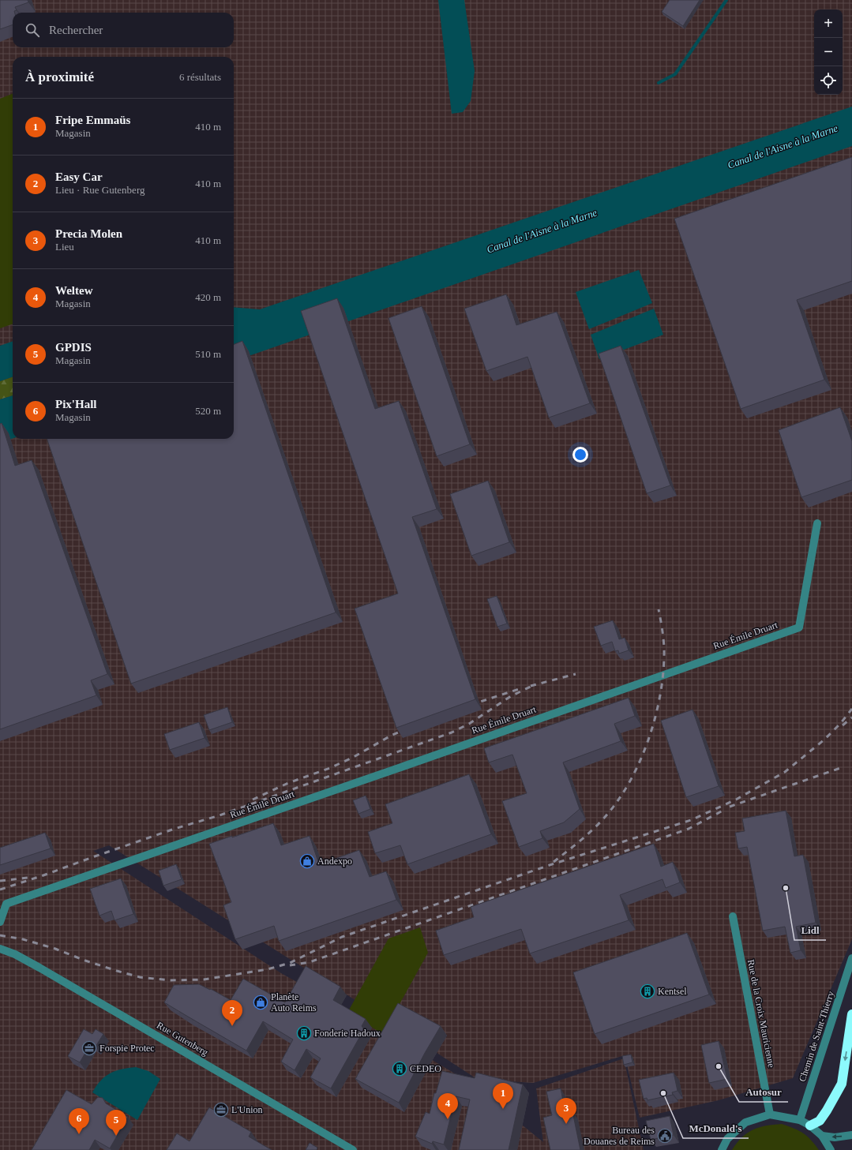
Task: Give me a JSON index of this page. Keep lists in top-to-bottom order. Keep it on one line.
{"streets":{"street":["Rue Émile Druart","Rue de la Croix Mauricienne","Chemin de Saint-Thierry","Rue Gutenberg"]},"water":["Canal de l'Aisne à la Marne"],"places":{"shop":["Andexpo","Planète Auto Reims"],"other":["Lidl","Autosur","McDonald's"],"building":["Kentsel","Fonderie Hadoux","CEDEO"],"office":["Forspie Protec","L'Union"],"public building":["Bureau des Douanes de Reims"]},"page":{"map_buttons":["+","−"],"search":"Rechercher","heading":["À proximité","6 résultats"],"list":[{"mark":"1","name":"Fripe Emmaüs","note":"Magasin","value":"410 m"},{"mark":"2","name":"Easy Car","note":"Lieu · Rue Gutenberg","value":"410 m"},{"mark":"3","name":"Precia Molen","note":"Lieu","value":"410 m"},{"mark":"4","name":"Weltew","note":"Magasin","value":"420 m"},{"mark":"5","name":"GPDIS","note":"Magasin","value":"510 m"},{"mark":"6","name":"Pix'Hall","note":"Magasin","value":"520 m"}],"pins":["2","1","4","3","6","5"]}}
